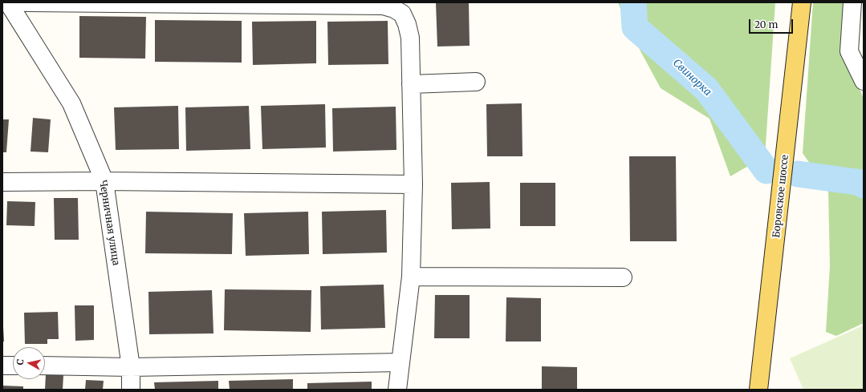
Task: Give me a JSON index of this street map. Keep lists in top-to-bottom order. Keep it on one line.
{"streets":{"main road":["Боровское шоссе"],"street":["Черничная улица"]},"water":["Свинорка"],"scale_bar":"20 m","north":"left"}
